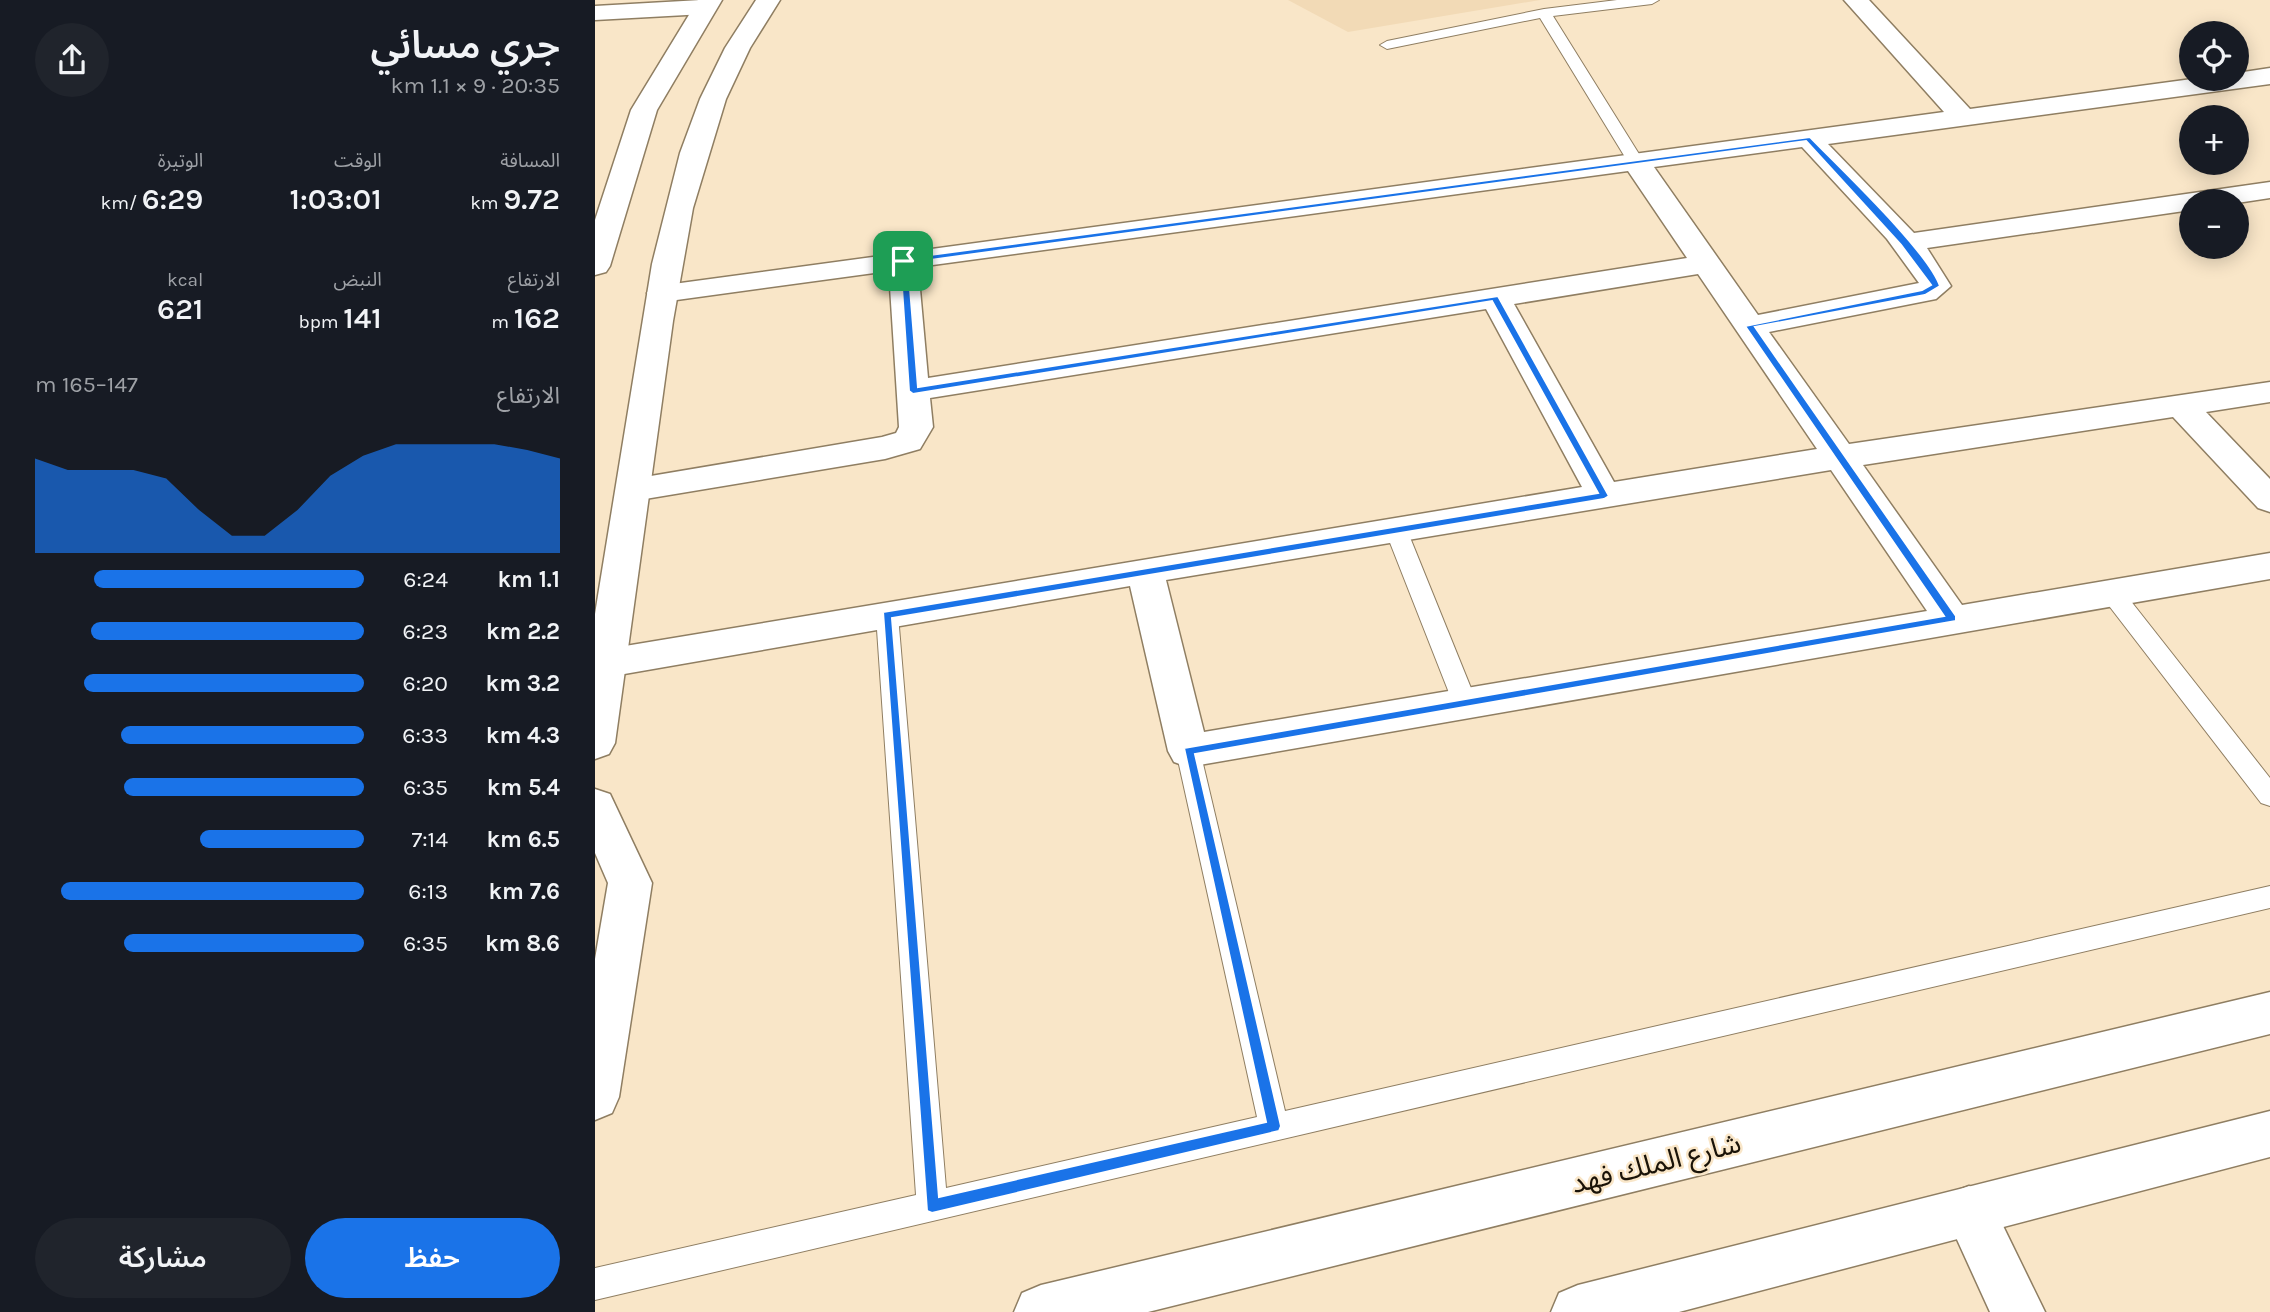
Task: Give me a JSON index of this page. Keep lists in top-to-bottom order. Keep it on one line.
{"streets":{"street":["شارع الملك فهد"]},"page":{"heading":["جري مسائي","20:35 · 9 × 1.1 km"],"map_buttons":["+","−"],"stats":[["المسافة","9.72 km"],["الوقت","1:03:01"],["الوتيرة","6:29 /km"],["الارتفاع","162 m"],["النبض","141 bpm"],["kcal","621"]],"chart":["الارتفاع","147–165 m"],"list":[{"name":"1.1 km","note":"6:24"},{"name":"2.2 km","note":"6:23"},{"name":"3.2 km","note":"6:20"},{"name":"4.3 km","note":"6:33"},{"name":"5.4 km","note":"6:35"},{"name":"6.5 km","note":"7:14"},{"name":"7.6 km","note":"6:13"},{"name":"8.6 km","note":"6:35"}],"buttons":["حفظ","مشاركة"]}}
